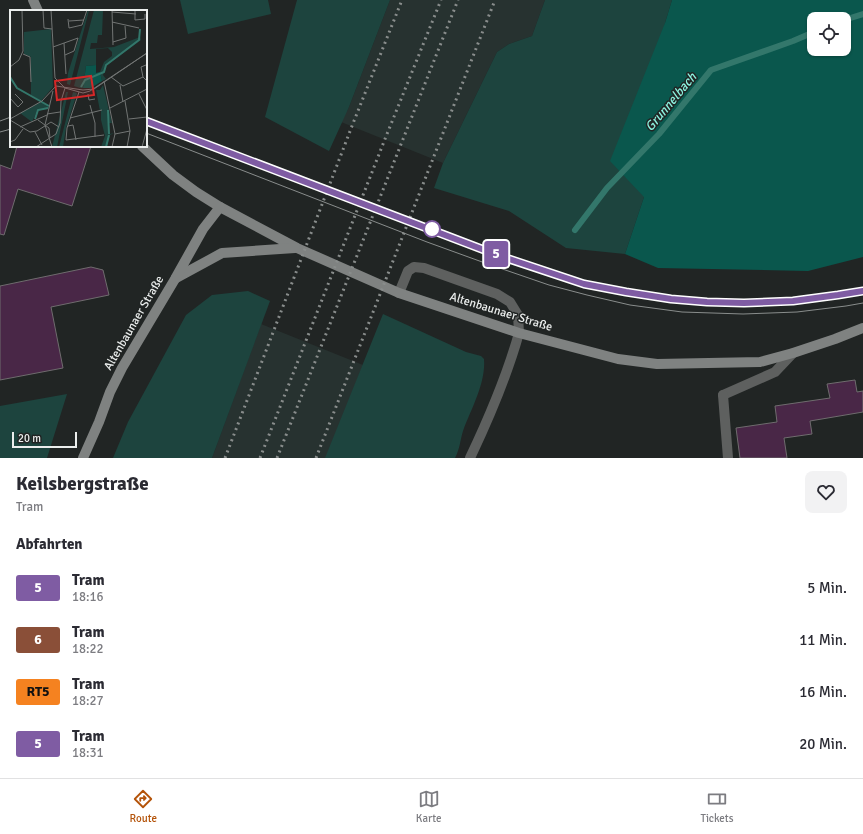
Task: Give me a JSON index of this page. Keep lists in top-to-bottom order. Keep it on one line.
{"streets":{"main road":["Altenbaunaer Straße"]},"water":["Grunnelbach"],"lines":["tram line 5"],"scale_bar":"20 m","page":{"on_map":"5","scale":"20 m","heading":[["Keilsbergstraße","Tram"],"Abfahrten"],"list":[{"mark":"5","name":"Tram","note":"18:16","value":"5 Min."},{"mark":"6","name":"Tram","note":"18:22","value":"11 Min."},{"mark":"RT5","name":"Tram","note":"18:27","value":"16 Min."},{"mark":"5","name":"Tram","note":"18:31","value":"20 Min."}],"tabs":["Route","Karte","Tickets"]}}
